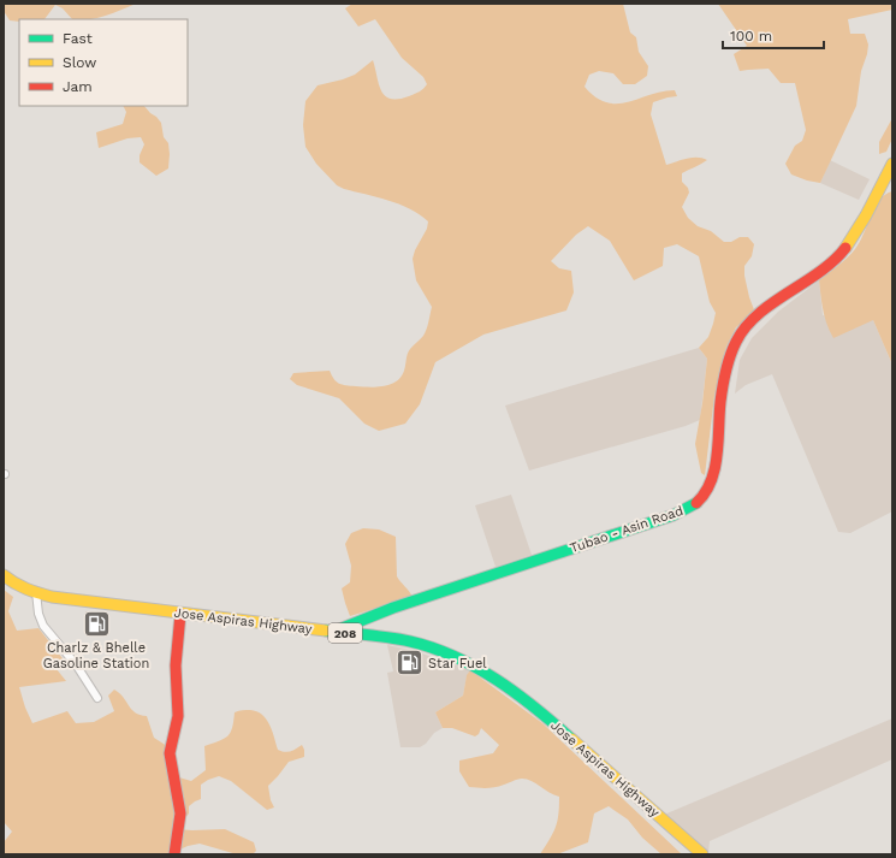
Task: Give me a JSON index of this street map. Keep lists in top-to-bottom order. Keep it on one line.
{"streets":{"main road":["Tubao - Asin Road","Jose Aspiras Highway","208"]},"crossings":[["Tubao - Asin Road","Jose Aspiras Highway"]],"places":{"fuel station":["Charlz & Bhelle Gasoline Station","Star Fuel"]},"legend":["Fast","Slow","Jam"],"scale_bar":"100 m"}
